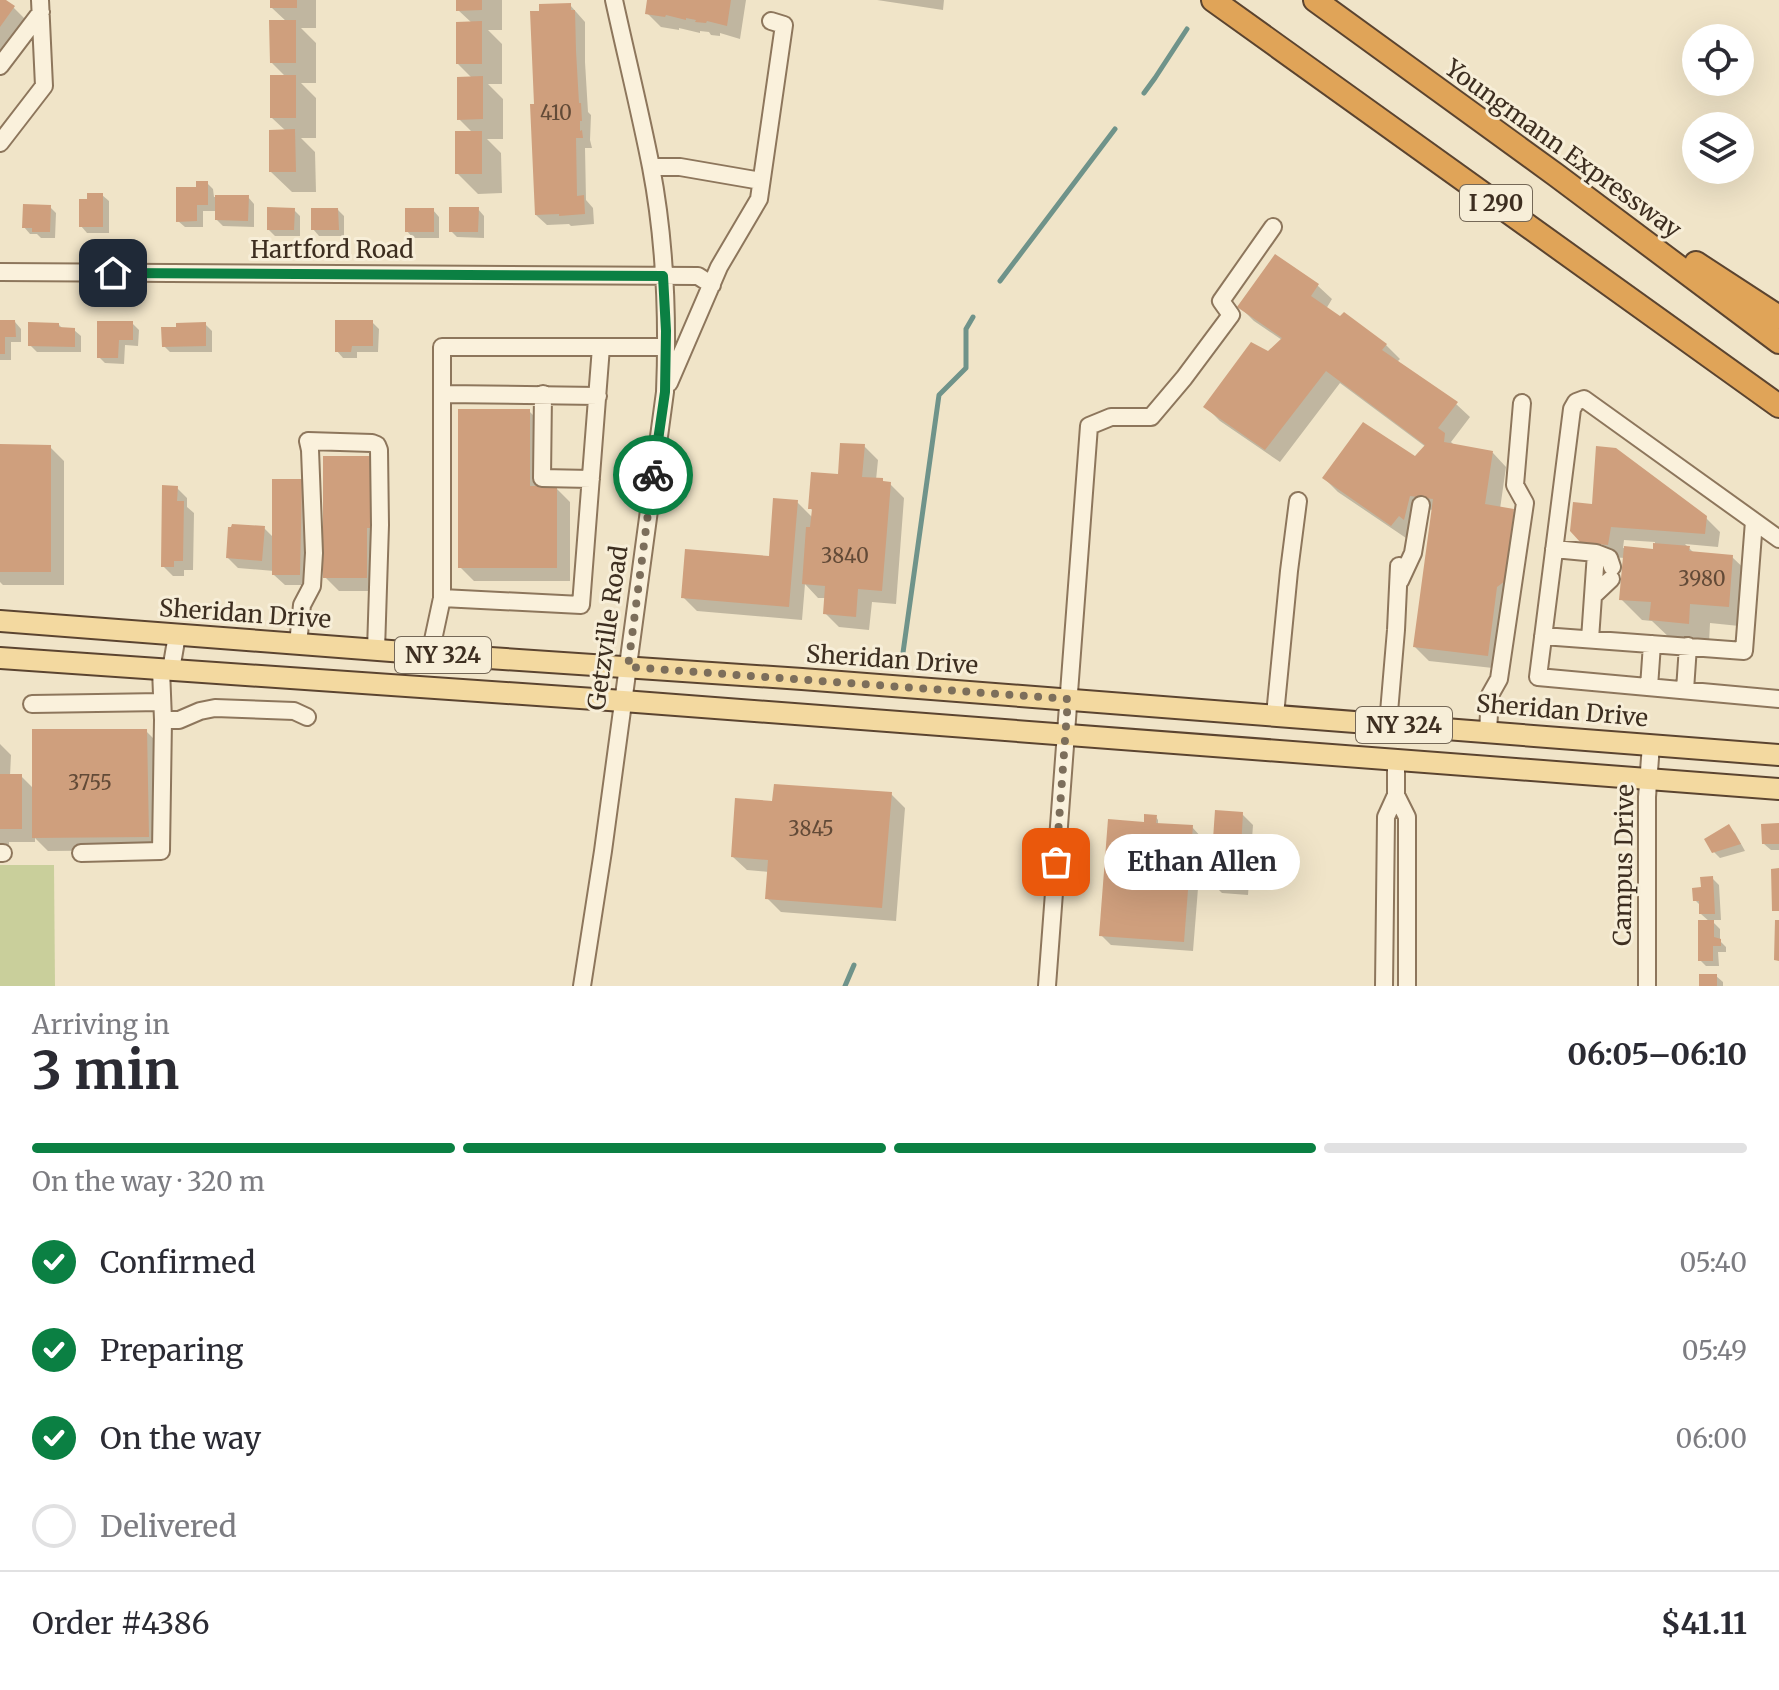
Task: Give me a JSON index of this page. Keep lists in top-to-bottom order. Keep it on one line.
{"streets":{"highway":["Youngmann Expressway","I 290"],"main road":["Sheridan Drive","NY 324"],"street":["Hartford Road","Getzville Road","Campus Drive"]},"crossings":[["Hartford Road","Getzville Road"],["Sheridan Drive","Getzville Road"],["Sheridan Drive","Campus Drive"],["Getzville Road","NY 324"],["NY 324","Campus Drive"]],"places":["Ethan Allen"],"house_numbers":["410","3840","3980","3755","3845"],"page":{"bubble":"Ethan Allen","heading":["3 min","Arriving in","06:05–06:10"],"panel":["Order #4386","$41.11"],"bar":"On the way · 320 m","list":[["Confirmed","05:40"],["Preparing","05:49"],["On the way","06:00"],"Delivered"]}}
